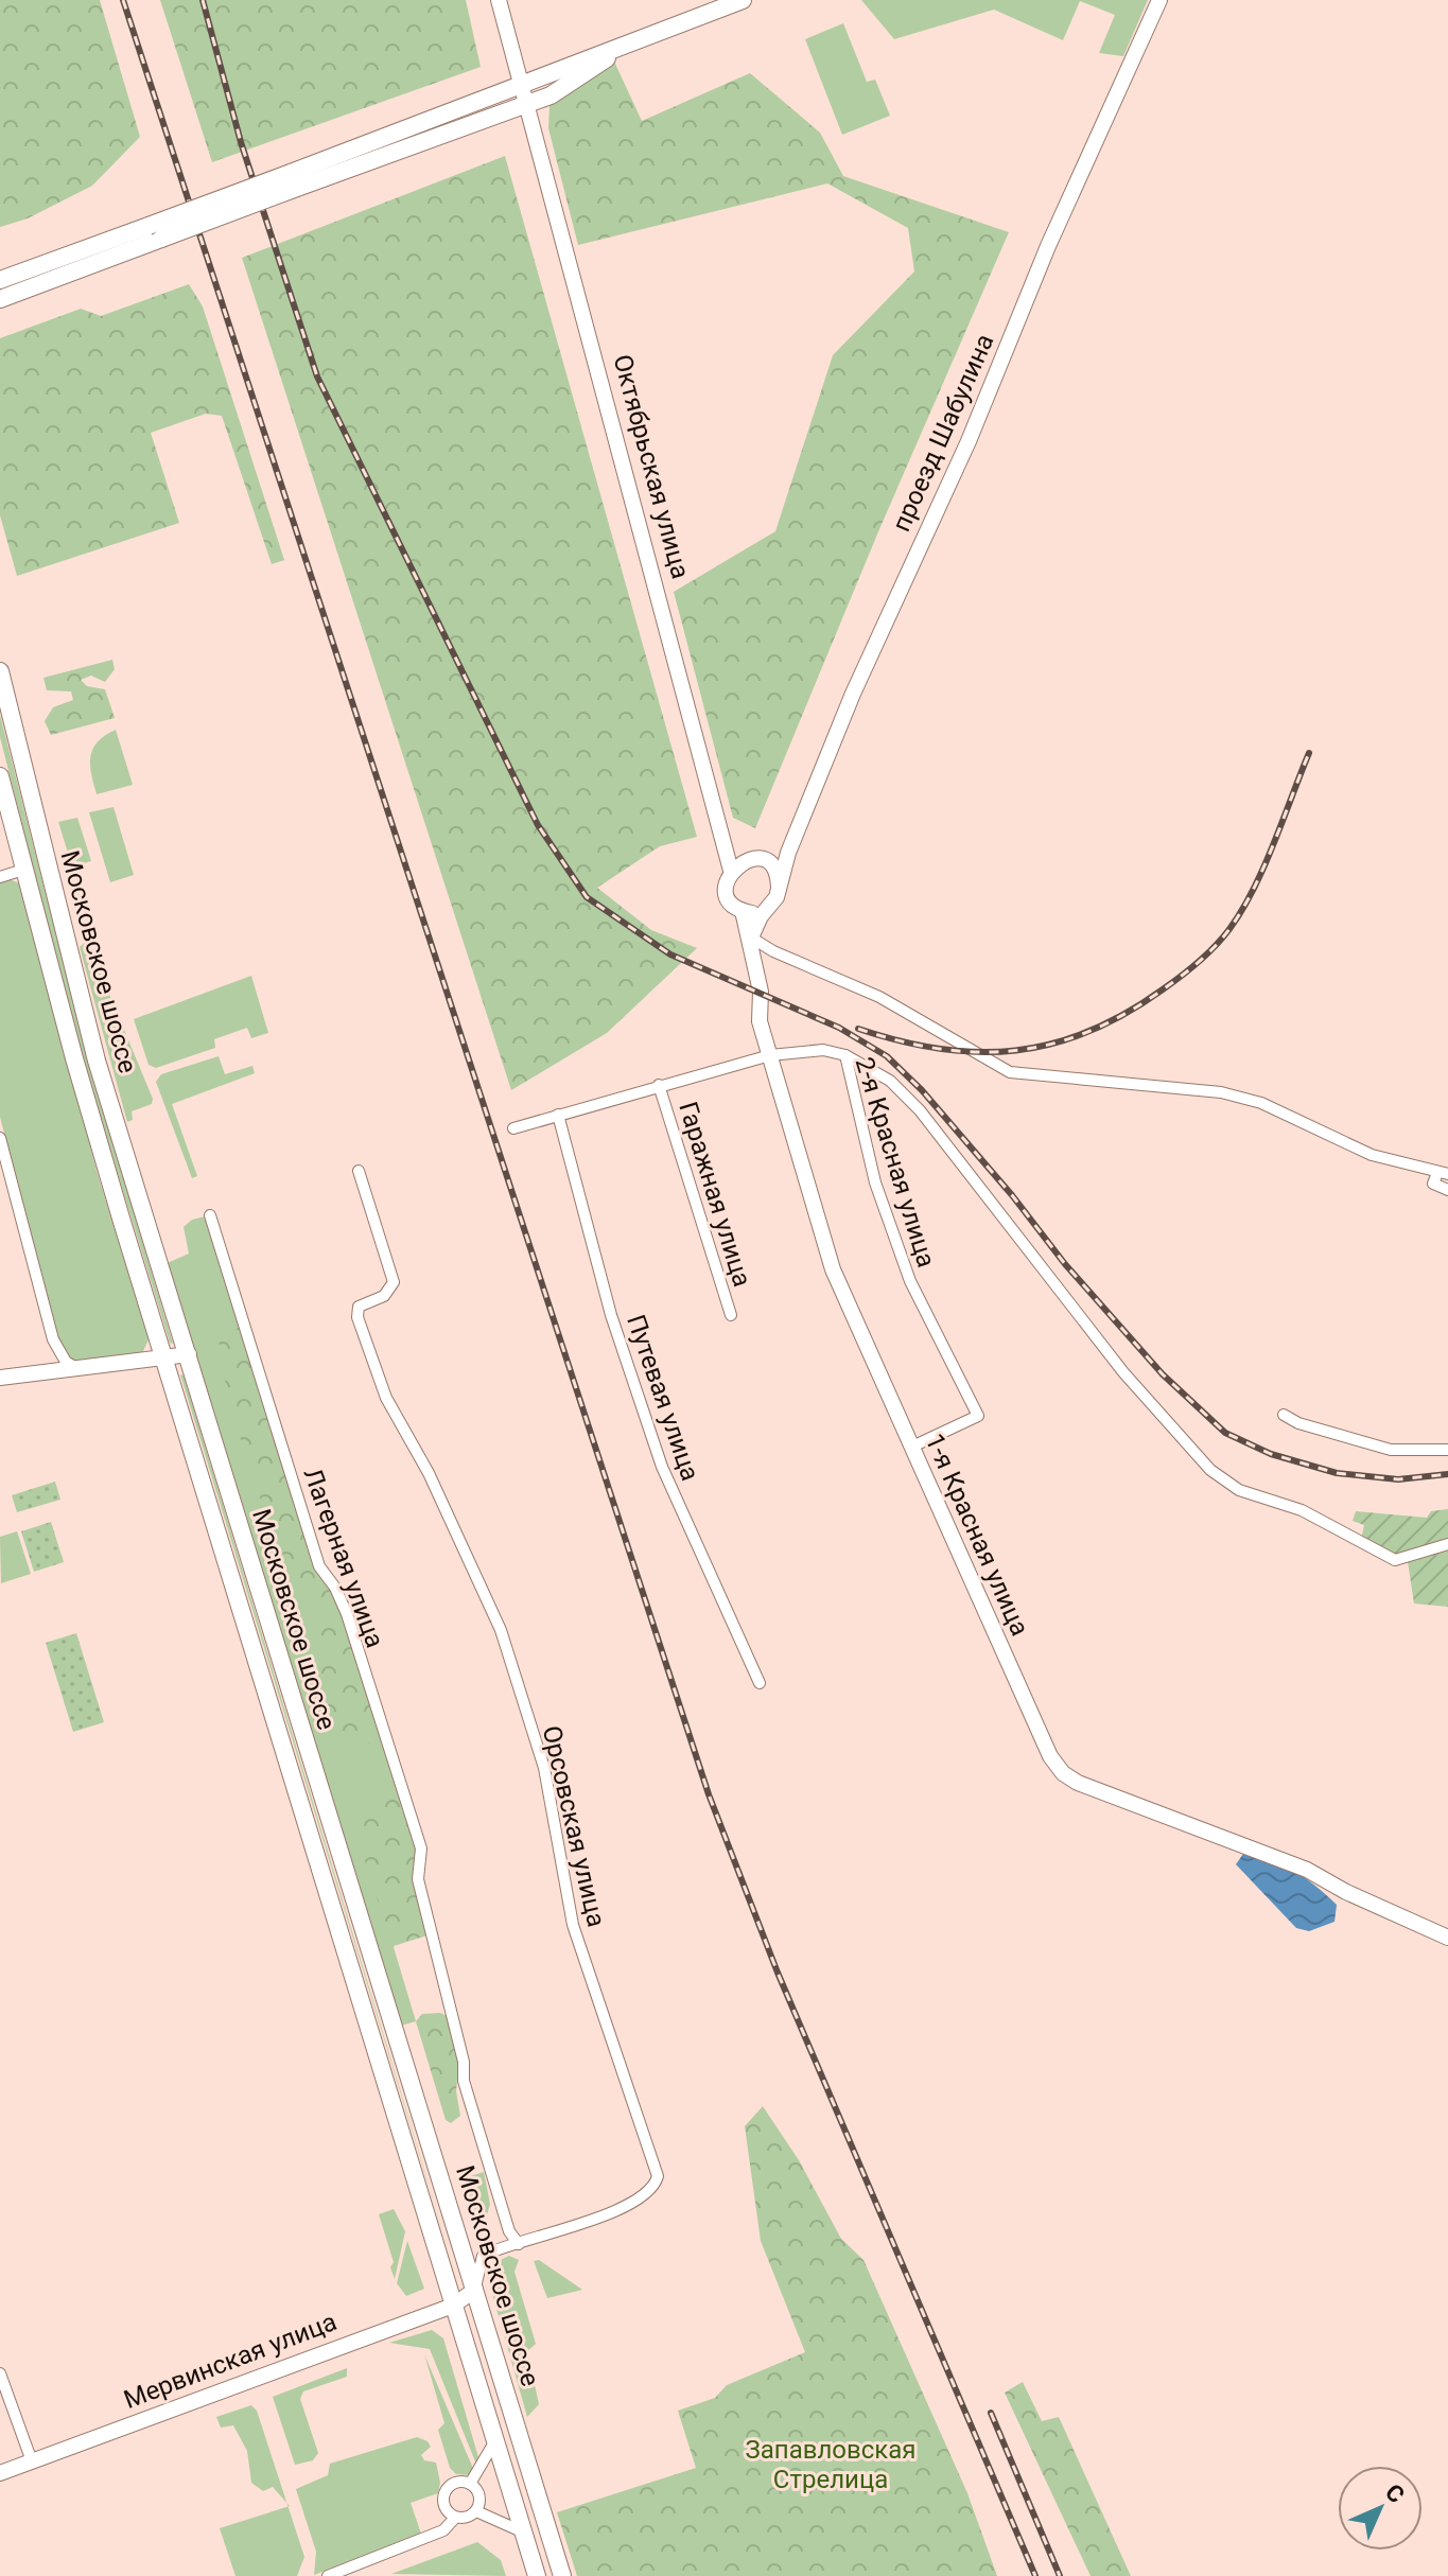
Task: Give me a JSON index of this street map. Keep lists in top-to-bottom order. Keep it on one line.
{"streets":{"main road":["Московское шоссе"],"street":["проезд Шабулина","Октябрьская улица","2-я Красная улица","Гаражная улица","Путевая улица","1-я Красная улица","Лагерная улица","Орсовская улица","Мервинская улица"]},"crossings":[["проезд Шабулина","Октябрьская улица"],["проезд Шабулина","1-я Красная улица"],["Октябрьская улица","1-я Красная улица"],["Московское шоссе","Мервинская улица"],["2-я Красная улица","Гаражная улица"],["2-я Красная улица","Путевая улица"],["2-я Красная улица","1-я Красная улица"],["Лагерная улица","Орсовская улица"]],"parks":["Запавловская Стрелица"],"north":"top right"}
